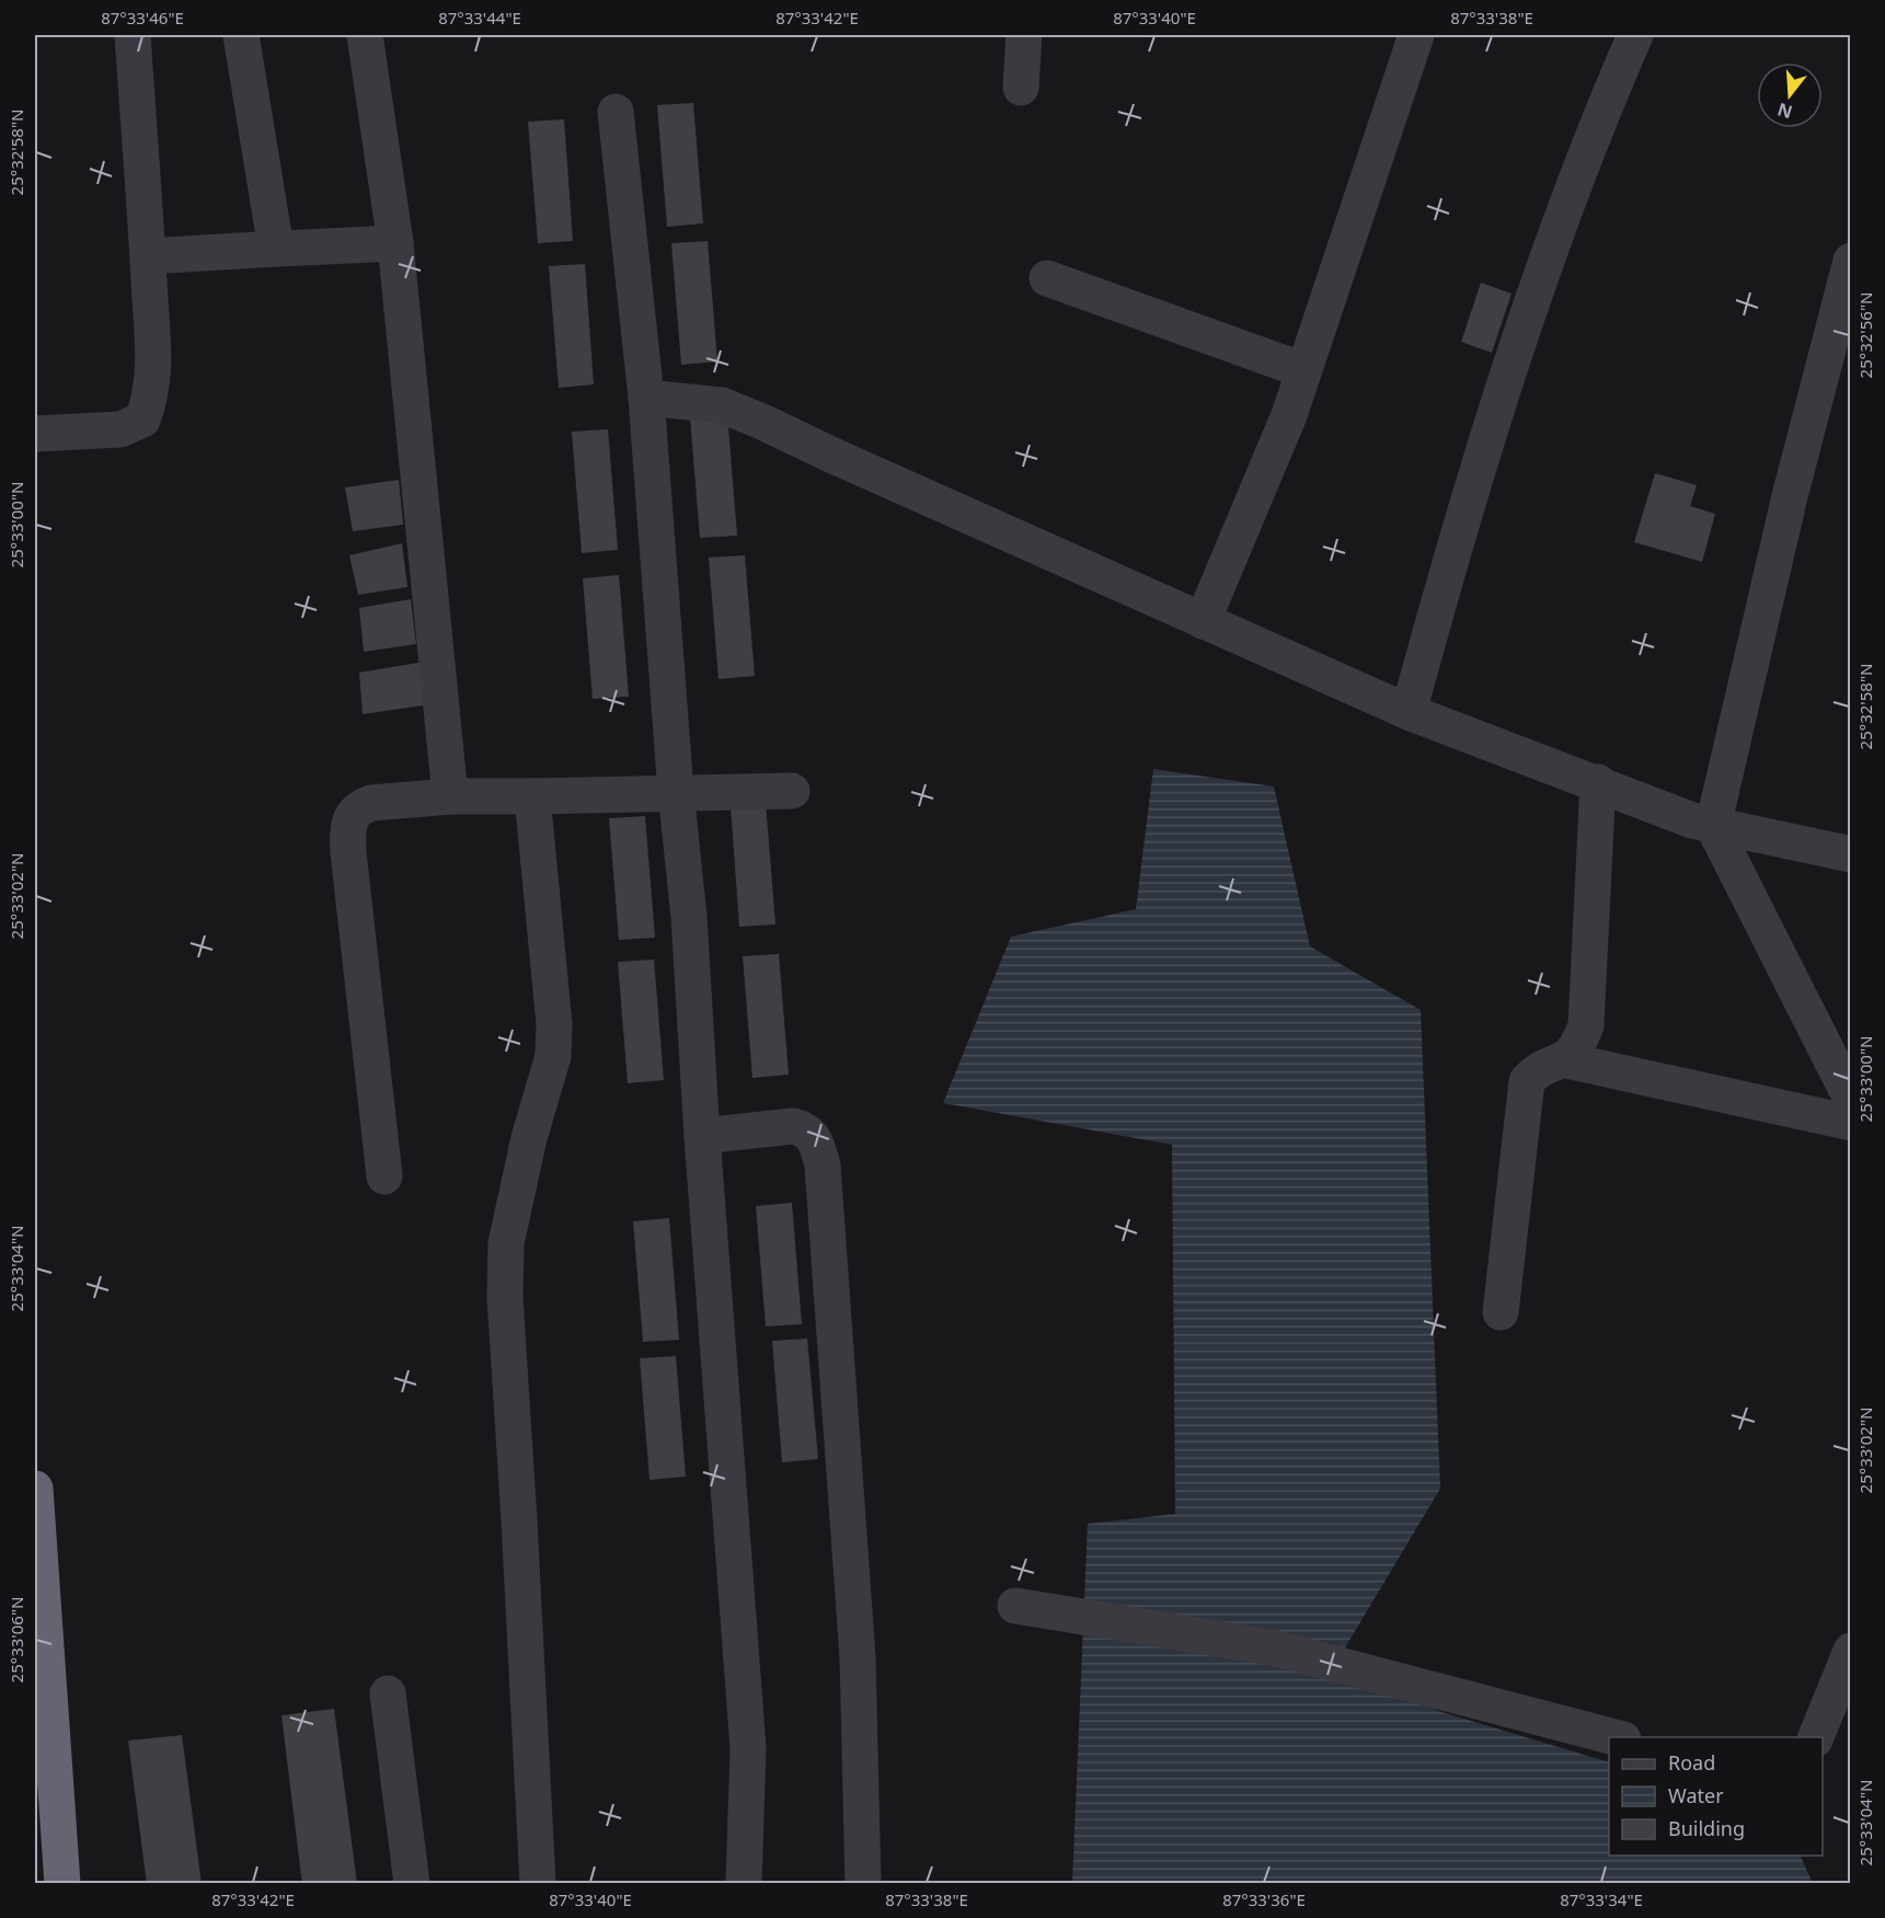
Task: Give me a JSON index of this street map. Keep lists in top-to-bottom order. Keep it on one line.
{"legend":["Road","Water","Building"],"north":"bottom","coordinates":["87°33'46\"E","87°33'44\"E","87°33'42\"E","87°33'40\"E","87°33'38\"E","25°32'58\"N","25°32'56\"N","25°33'00\"N","25°33'02\"N","25°33'04\"N","25°33'06\"N","87°33'36\"E","87°33'34\"E"]}
